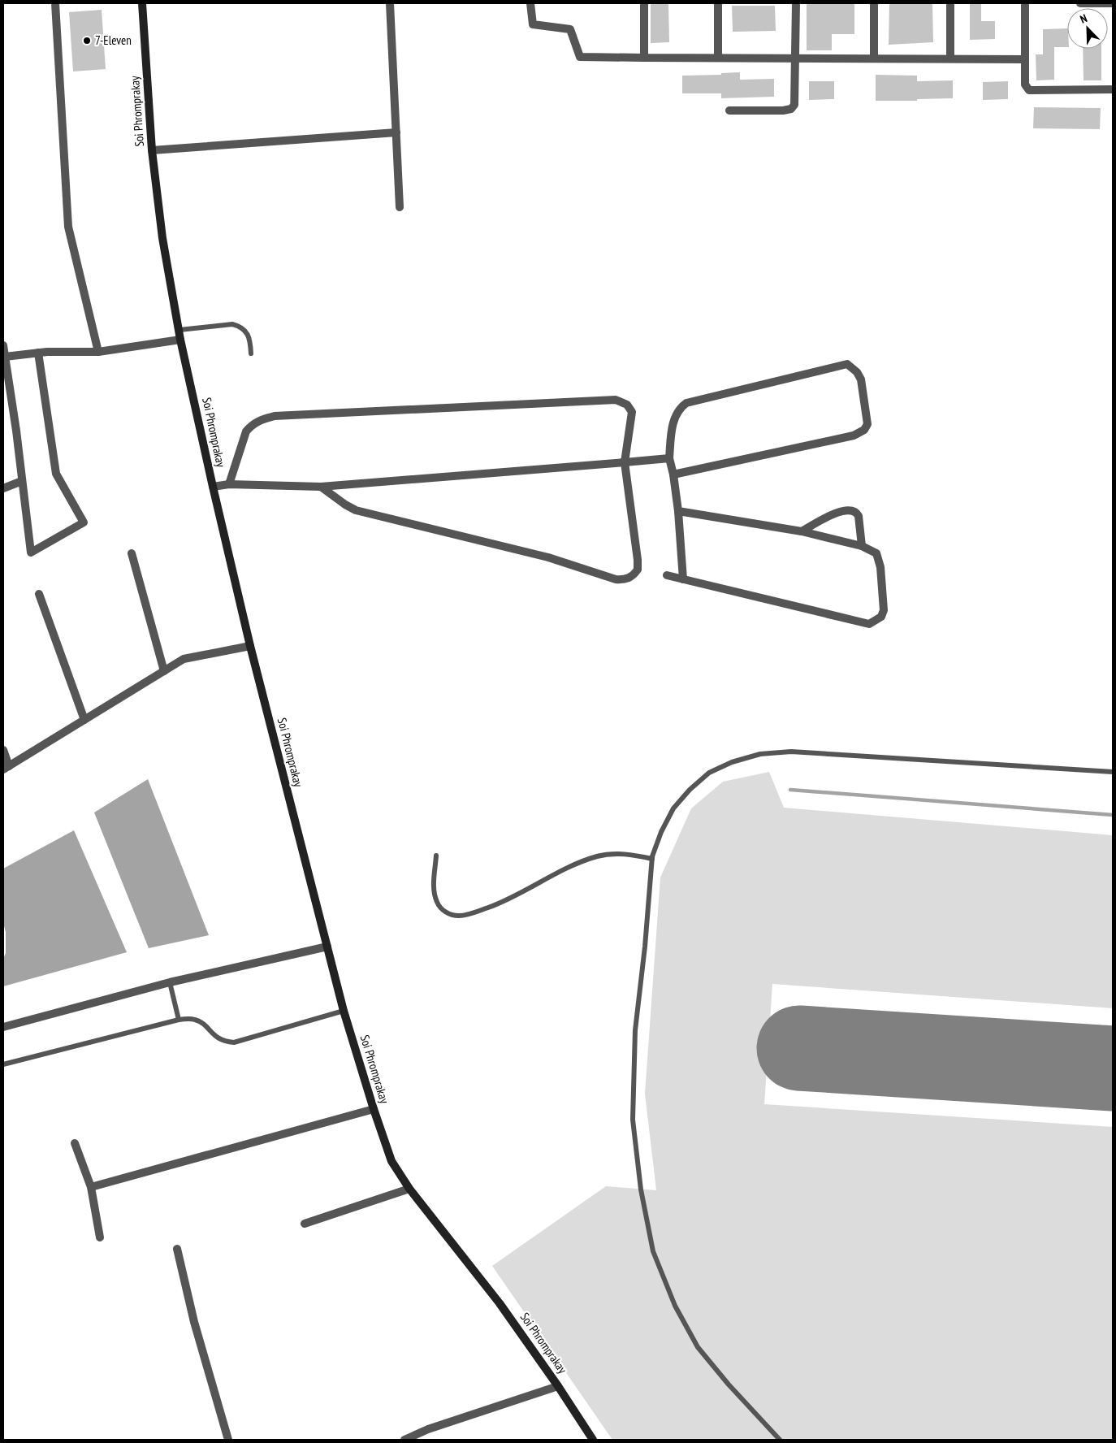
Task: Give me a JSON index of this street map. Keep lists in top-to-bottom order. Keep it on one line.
{"streets":{"street":["Soi Phromprakay"]},"places":["7-Eleven"],"north":"top left"}
